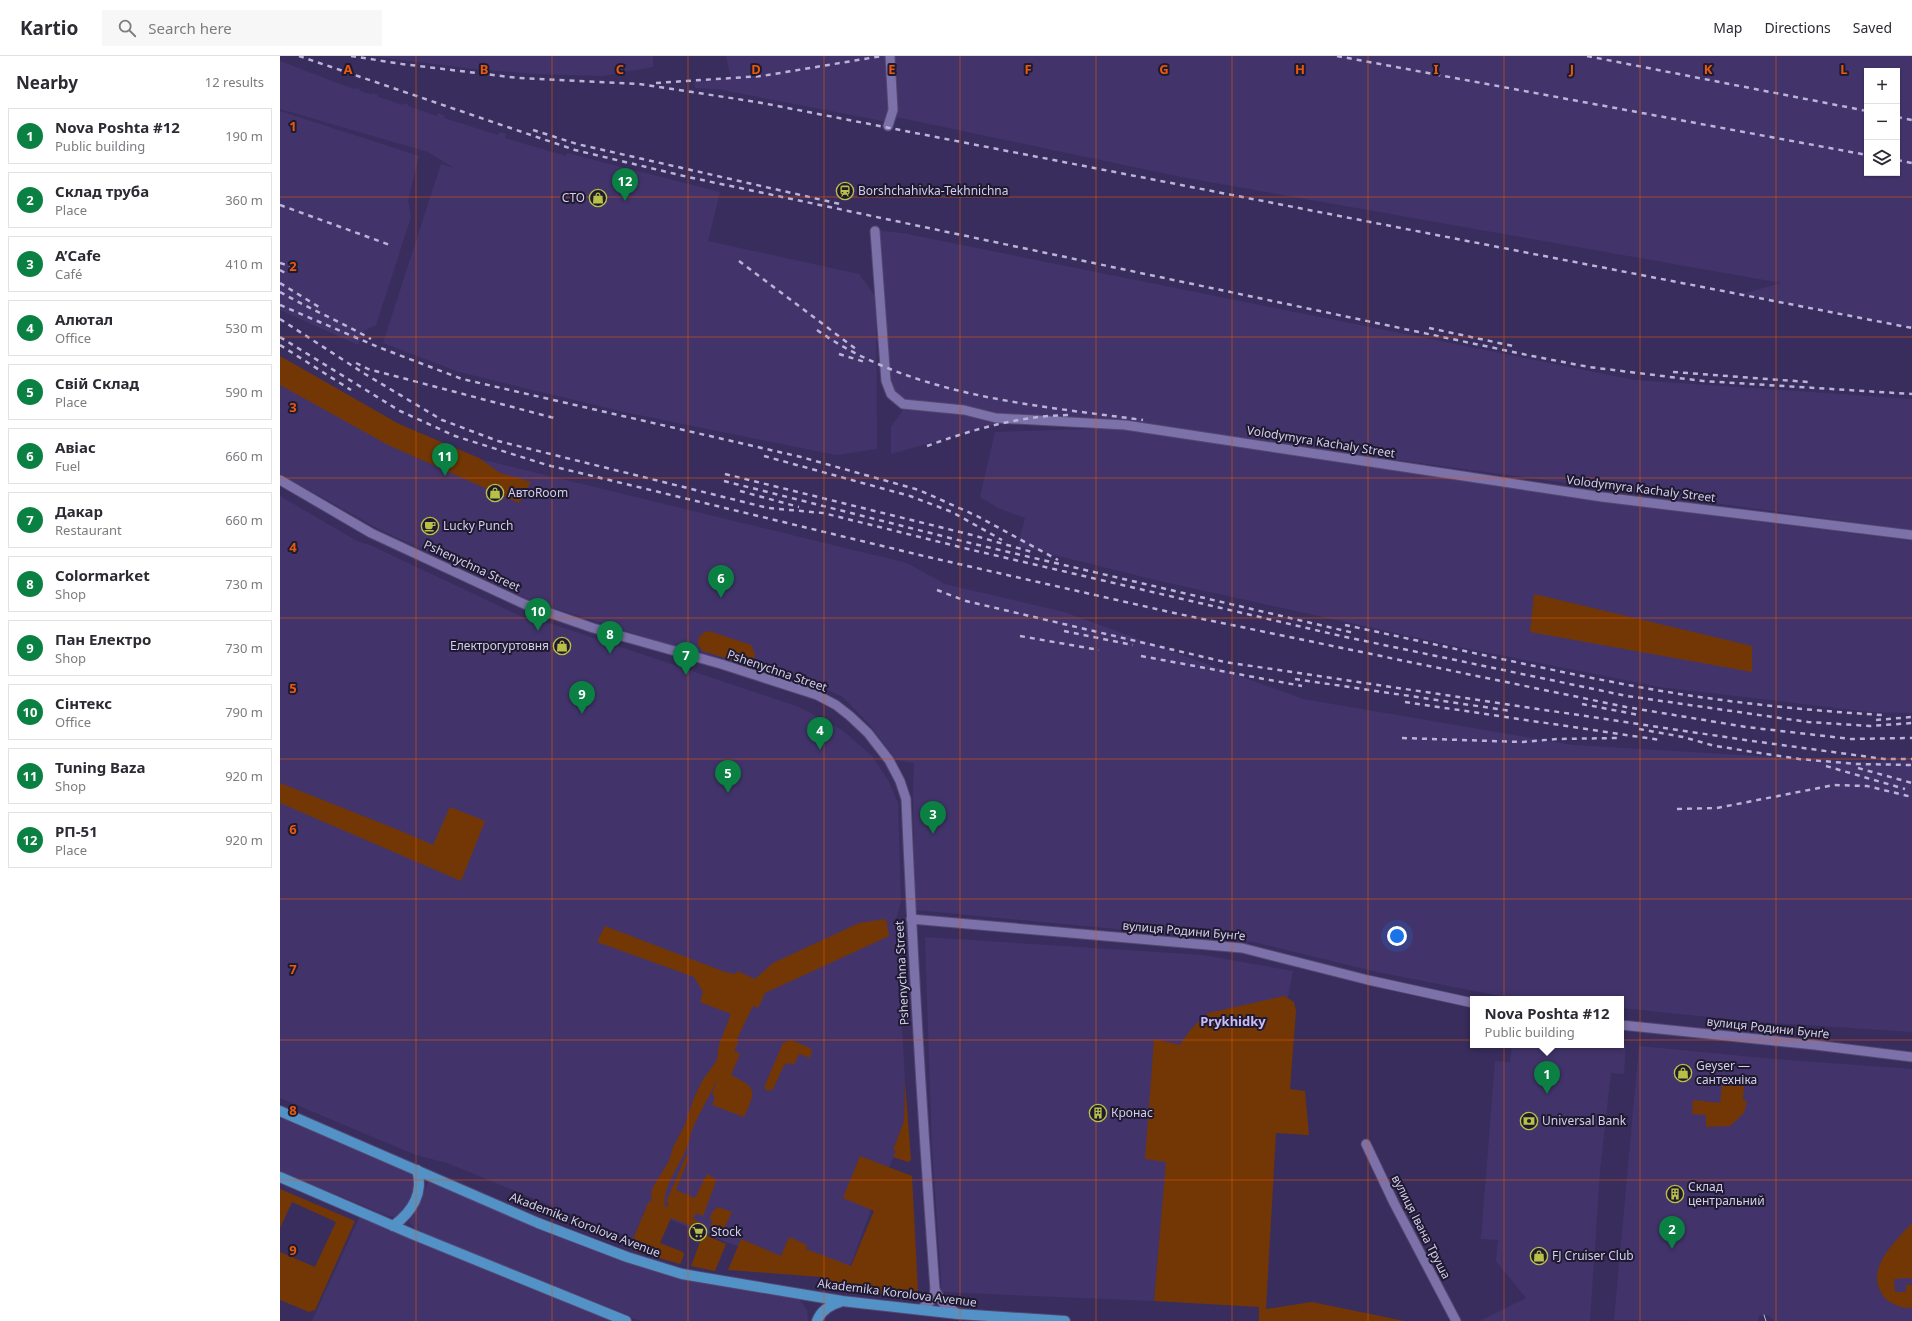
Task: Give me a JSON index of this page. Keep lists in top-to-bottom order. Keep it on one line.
{"streets":{"main road":["Akademika Korolova Avenue"],"street":["Volodymyra Kachaly Street","Pshenychna Street","вулиця Родини Бунґе","вулиця Івана Труша"]},"crossings":[["Pshenychna Street","вулиця Родини Бунґе"]],"districts":["Prykhidky"],"places":{"station":["Borshchahivka-Tekhnichna"],"shop":["СТО","АвтоRoom","Електрогуртовня","Geyser — сантехніка","FJ Cruiser Club"],"cafe":["Lucky Punch"],"building":["Кронас","Склад центральний"],"bank":["Universal Bank"],"supermarket":["Stock"]},"page":{"header":"Kartio","search":"Search here","nav":["Map","Directions","Saved"],"heading":["Nearby","12 results"],"map_buttons":["+","−"],"list":[{"mark":"1","name":"Nova Poshta #12","note":"Public building","value":"190 m"},{"mark":"2","name":"Склад труба","note":"Place","value":"360 m"},{"mark":"3","name":"A’Cafe","note":"Café","value":"410 m"},{"mark":"4","name":"Алютал","note":"Office","value":"530 m"},{"mark":"5","name":"Свій Склад","note":"Place","value":"590 m"},{"mark":"6","name":"Авіас","note":"Fuel","value":"660 m"},{"mark":"7","name":"Дакар","note":"Restaurant","value":"660 m"},{"mark":"8","name":"Colormarket","note":"Shop","value":"730 m"},{"mark":"9","name":"Пан Електро","note":"Shop","value":"730 m"},{"mark":"10","name":"Сінтекс","note":"Office","value":"790 m"},{"mark":"11","name":"Tuning Baza","note":"Shop","value":"920 m"},{"mark":"12","name":"РП-51","note":"Place","value":"920 m"}],"pins":["12","11","6","10","8","7","9","4","5","3","1","2"],"popup":["Nova Poshta #12","Public building"]},"grid":{"columns":["A","B","C","D","E","F","G","H","I","J","K","L"],"rows":["1","2","3","4","5","6","7","8","9"]}}
